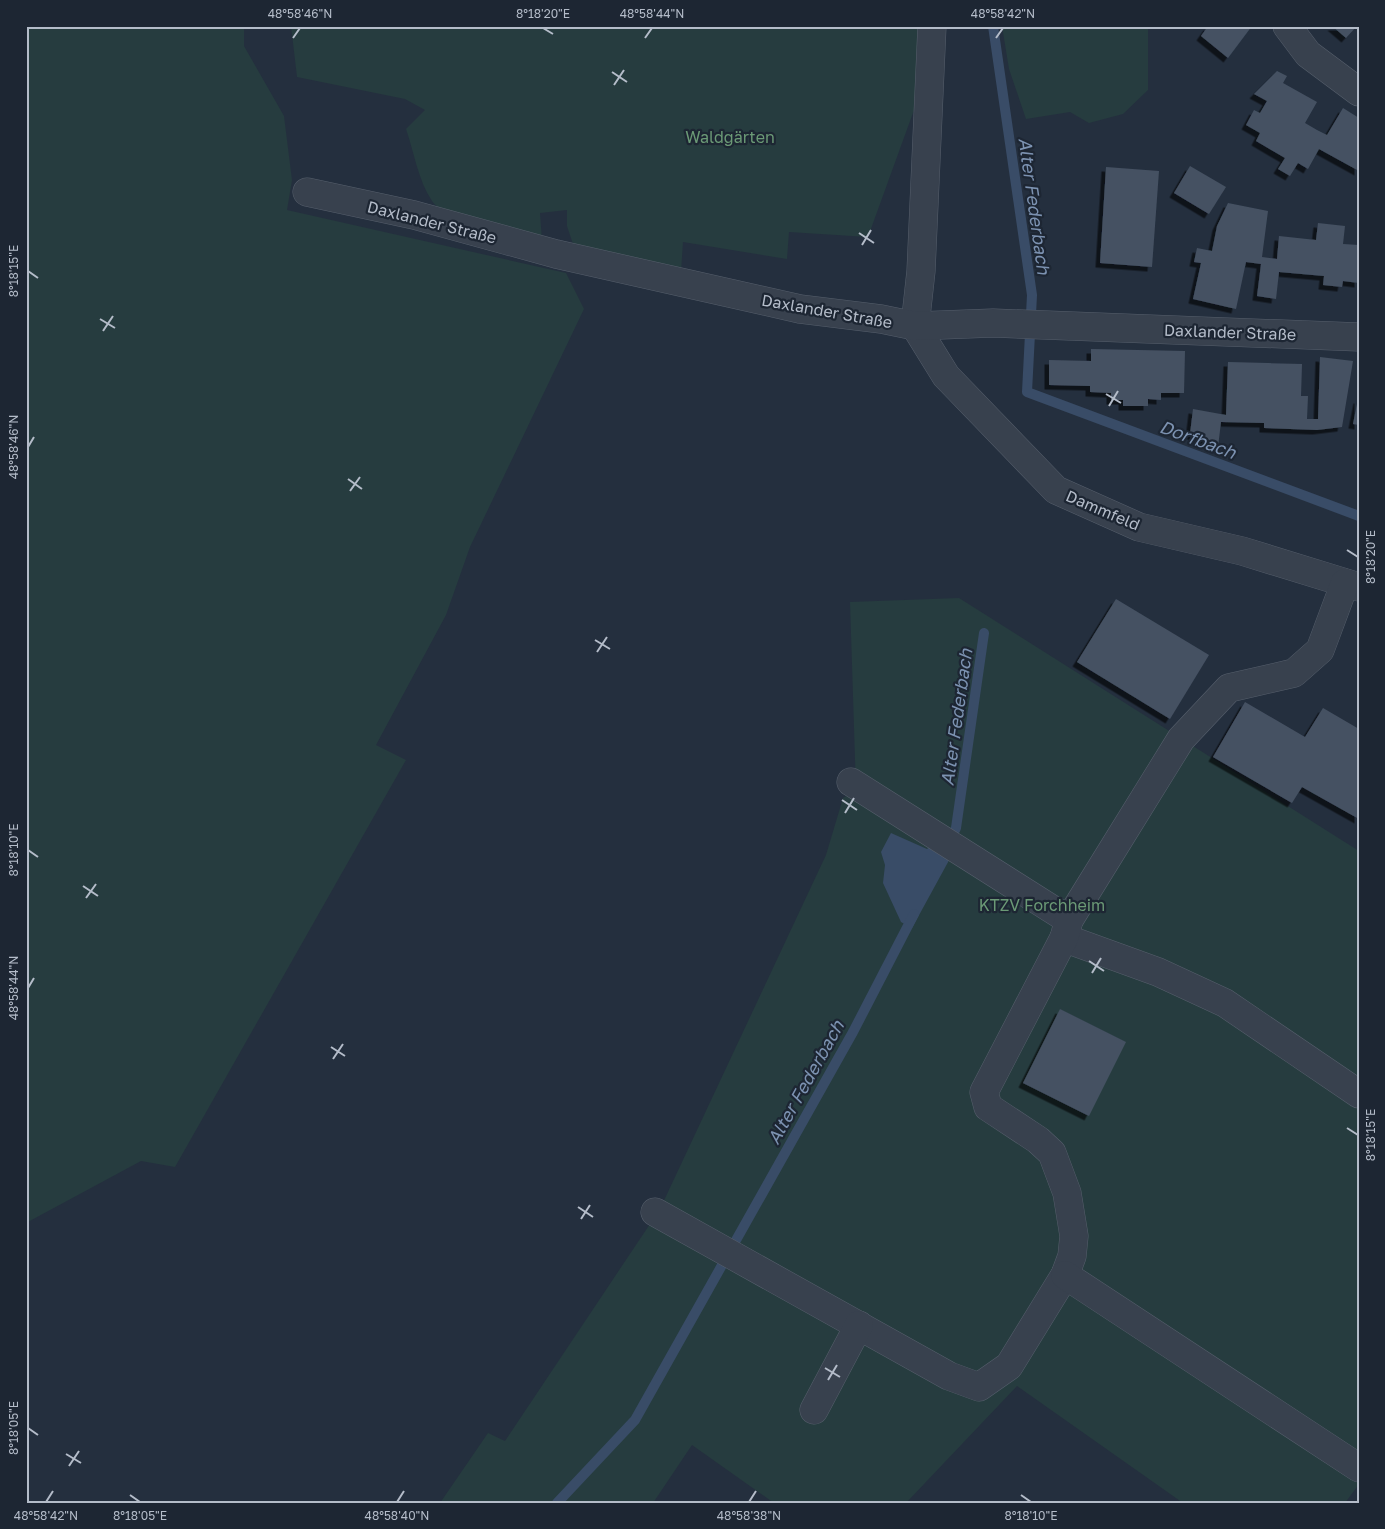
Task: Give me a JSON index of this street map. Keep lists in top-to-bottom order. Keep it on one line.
{"streets":{"street":["Daxlander Straße","Dammfeld"]},"crossings":[["Daxlander Straße","Dammfeld"]],"water":["Alter Federbach","Dorfbach"],"parks":["Waldgärten","KTZV Forchheim"],"coordinates":["48°58'46\"N","8°18'20\"E","48°58'44\"N","48°58'42\"N","8°18'15\"E","8°18'10\"E","8°18'05\"E","48°58'40\"N","48°58'38\"N"]}
